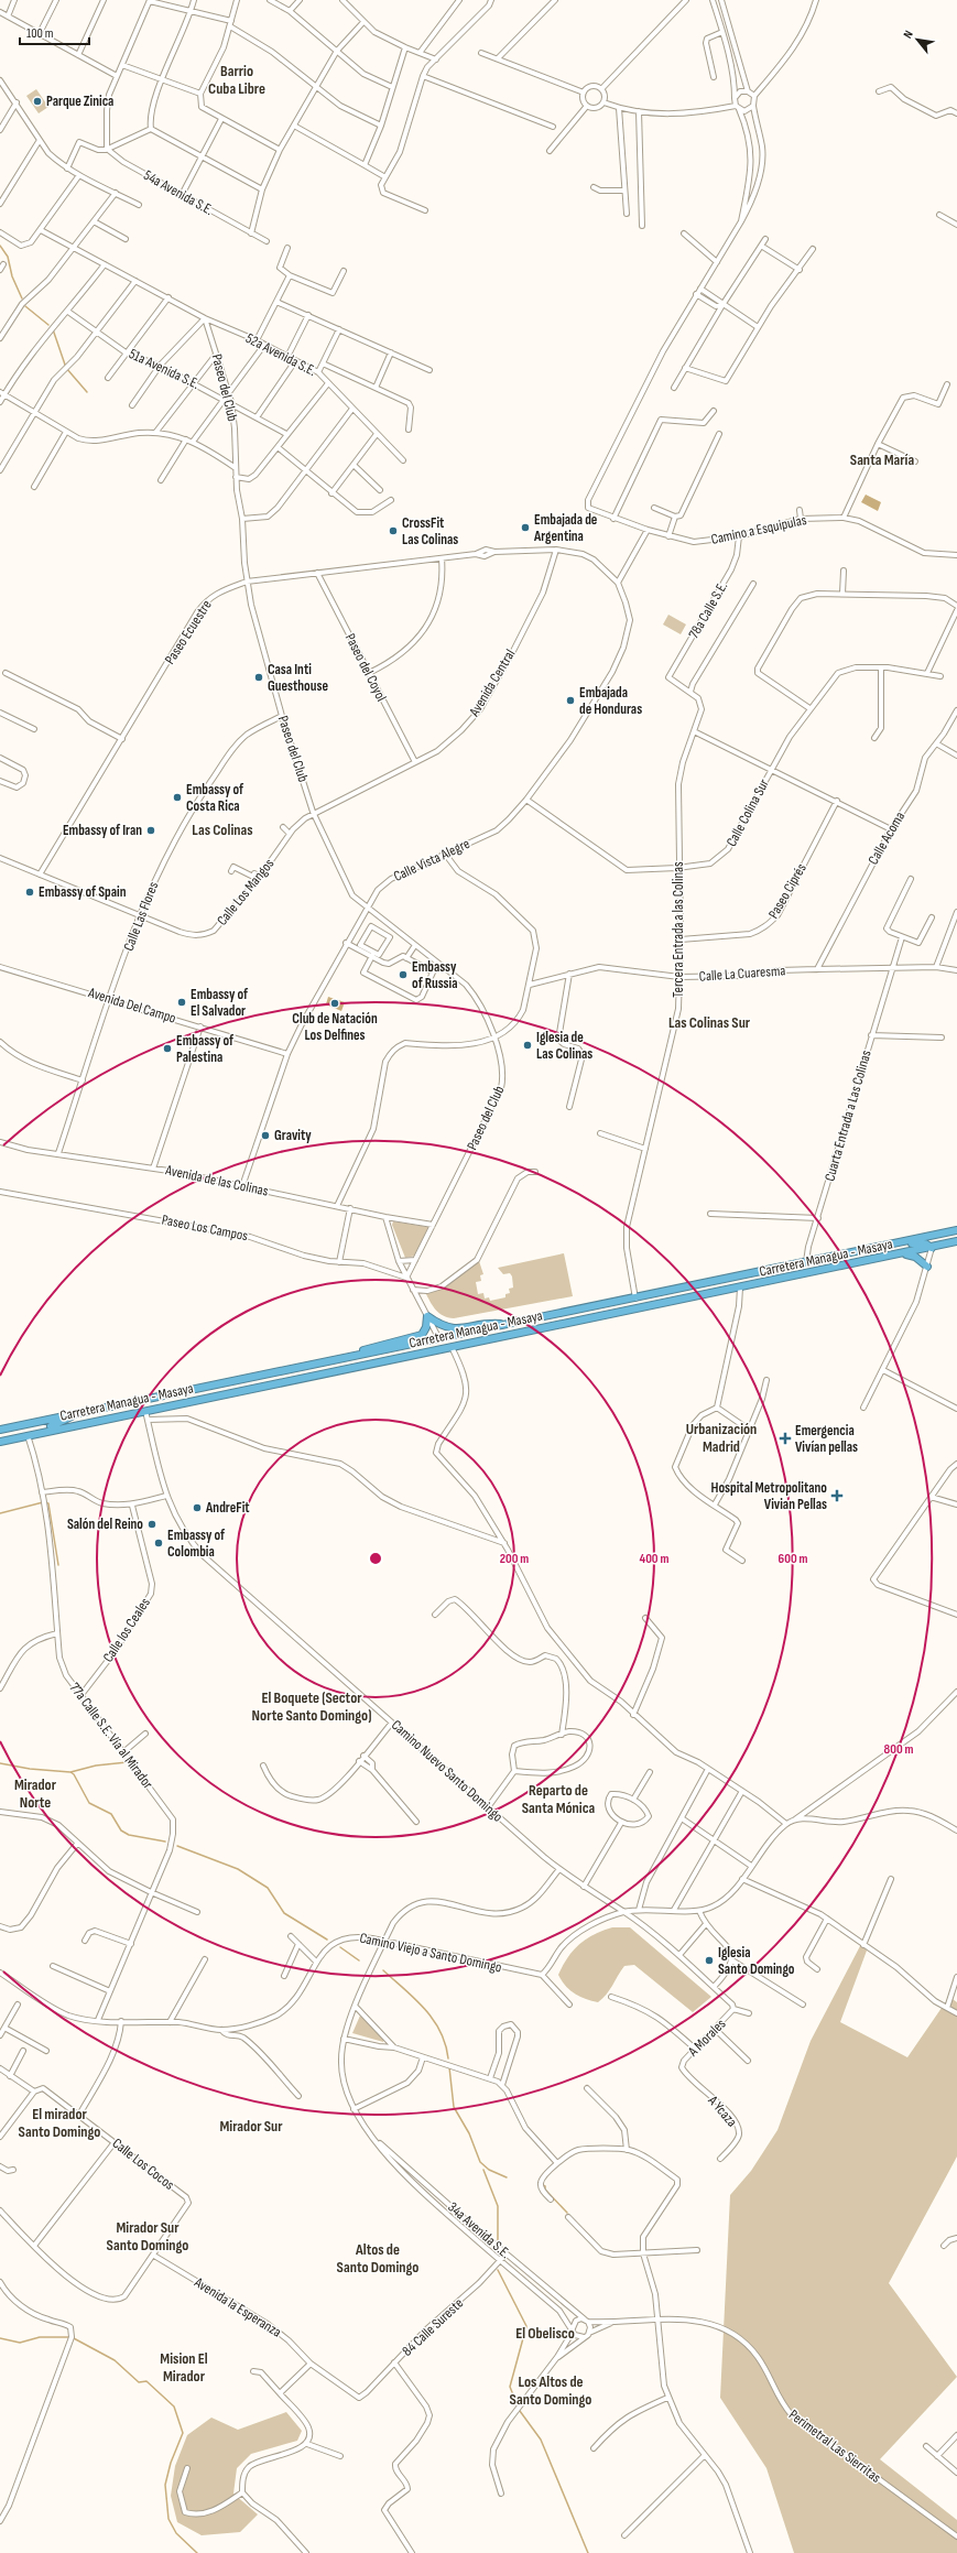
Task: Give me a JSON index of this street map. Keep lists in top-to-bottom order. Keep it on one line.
{"streets":{"highway":["Carretera Managua - Masaya"],"street":["54a Avenida S.E.","52a Avenida S.E.","51a Avenida S.E.","Paseo del Club","Camino a Esquipulas","78a Calle S.E.","Paseo Ecuestre","Paseo del Coyol","Avenida Central","Calle Colina Sur","Calle Acoma","Calle Vista Alegre","Paseo Ciprés","Calle Los Mangos","Calle Las Flores","Tercera Entrada a las Colinas","Calle La Cuaresma","Avenida Del Campo","Cuarta Entrada a Las Colinas","Avenida de las Colinas","Paseo Los Campos","Calle los Ceales","77a Calle S.E. Vía al Mirador","Camino Nuevo Santo Domingo","Camino Viejo a Santo Domingo","A Morales","A Ycaza","Calle Los Cocos","34a Avenida S.E.","Avenida la Esperanza","84 Calle Sureste","Perimetral Las Sierritas"]},"crossings":[["52a Avenida S.E.","Paseo del Club"],["51a Avenida S.E.","Paseo del Club"],["Paseo del Club","Paseo Ecuestre"],["Paseo del Club","Avenida Central"],["Paseo del Club","Calle Vista Alegre"],["Paseo del Club","Calle Los Mangos"],["Paseo del Club","Calle Las Flores"],["Paseo del Club","Avenida de las Colinas"],["Paseo del Club","Paseo Los Campos"],["Camino a Esquipulas","78a Calle S.E."],["78a Calle S.E.","Tercera Entrada a las Colinas"],["Paseo Ecuestre","Paseo del Coyol"],["Paseo Ecuestre","Avenida Central"],["Paseo Ecuestre","Calle Vista Alegre"],["Paseo Ecuestre","Calle Los Mangos"],["Paseo del Coyol","Avenida Central"],["Avenida Central","Calle Los Mangos"],["Calle Colina Sur","Calle Vista Alegre"],["Calle Colina Sur","Tercera Entrada a las Colinas"],["Calle Acoma","Calle La Cuaresma"],["Calle Vista Alegre","Avenida Del Campo"],["Calle Vista Alegre","Avenida de las Colinas"],["Paseo Ciprés","Tercera Entrada a las Colinas"],["Calle Los Mangos","Calle Las Flores"],["Calle Las Flores","Avenida Del Campo"],["Calle Las Flores","Avenida de las Colinas"],["Tercera Entrada a las Colinas","Calle La Cuaresma"],["Tercera Entrada a las Colinas","Carretera Managua - Masaya"],["Calle La Cuaresma","Cuarta Entrada a Las Colinas"],["Cuarta Entrada a Las Colinas","Carretera Managua - Masaya"],["Carretera Managua - Masaya","77a Calle S.E. Vía al Mirador"],["Carretera Managua - Masaya","Camino Nuevo Santo Domingo"],["Calle los Ceales","77a Calle S.E. Vía al Mirador"],["77a Calle S.E. Vía al Mirador","Camino Viejo a Santo Domingo"],["Camino Nuevo Santo Domingo","A Morales"],["Camino Nuevo Santo Domingo","34a Avenida S.E."],["Camino Viejo a Santo Domingo","34a Avenida S.E."],["A Morales","A Ycaza"],["Calle Los Cocos","Avenida la Esperanza"],["34a Avenida S.E.","84 Calle Sureste"],["Avenida la Esperanza","84 Calle Sureste"]],"districts":["Barrio Cuba Libre","Santa María","Las Colinas","Las Colinas Sur","Urbanización Madrid","El Boquete (Sector Norte Santo Domingo)","Mirador Norte","Reparto de Santa Mónica","El mirador Santo Domingo","Mirador Sur","Mirador Sur Santo Domingo","Altos de Santo Domingo","El Obelisco","Mision El Mirador","Los Altos de Santo Domingo"],"places":{"other":["Parque Zinica","Embajada de Argentina","CrossFit Las Colinas","Casa Inti Guesthouse","Embajada de Honduras","Embassy of Costa Rica","Embassy of Iran","Embassy of Spain","Embassy of Russia","Embassy of El Salvador","Club de Natación Los Delfines","Iglesia de Las Colinas","Embassy of Palestina","Gravity","AndreFit","Salón del Reino","Embassy of Colombia","Iglesia Santo Domingo"],"health":["Emergencia Vivían pellas","Hospital Metropolitano Vivian Pellas"]},"scale_bar":"100 m","north":"top left","rings":["200 m","400 m","600 m","800 m"]}
